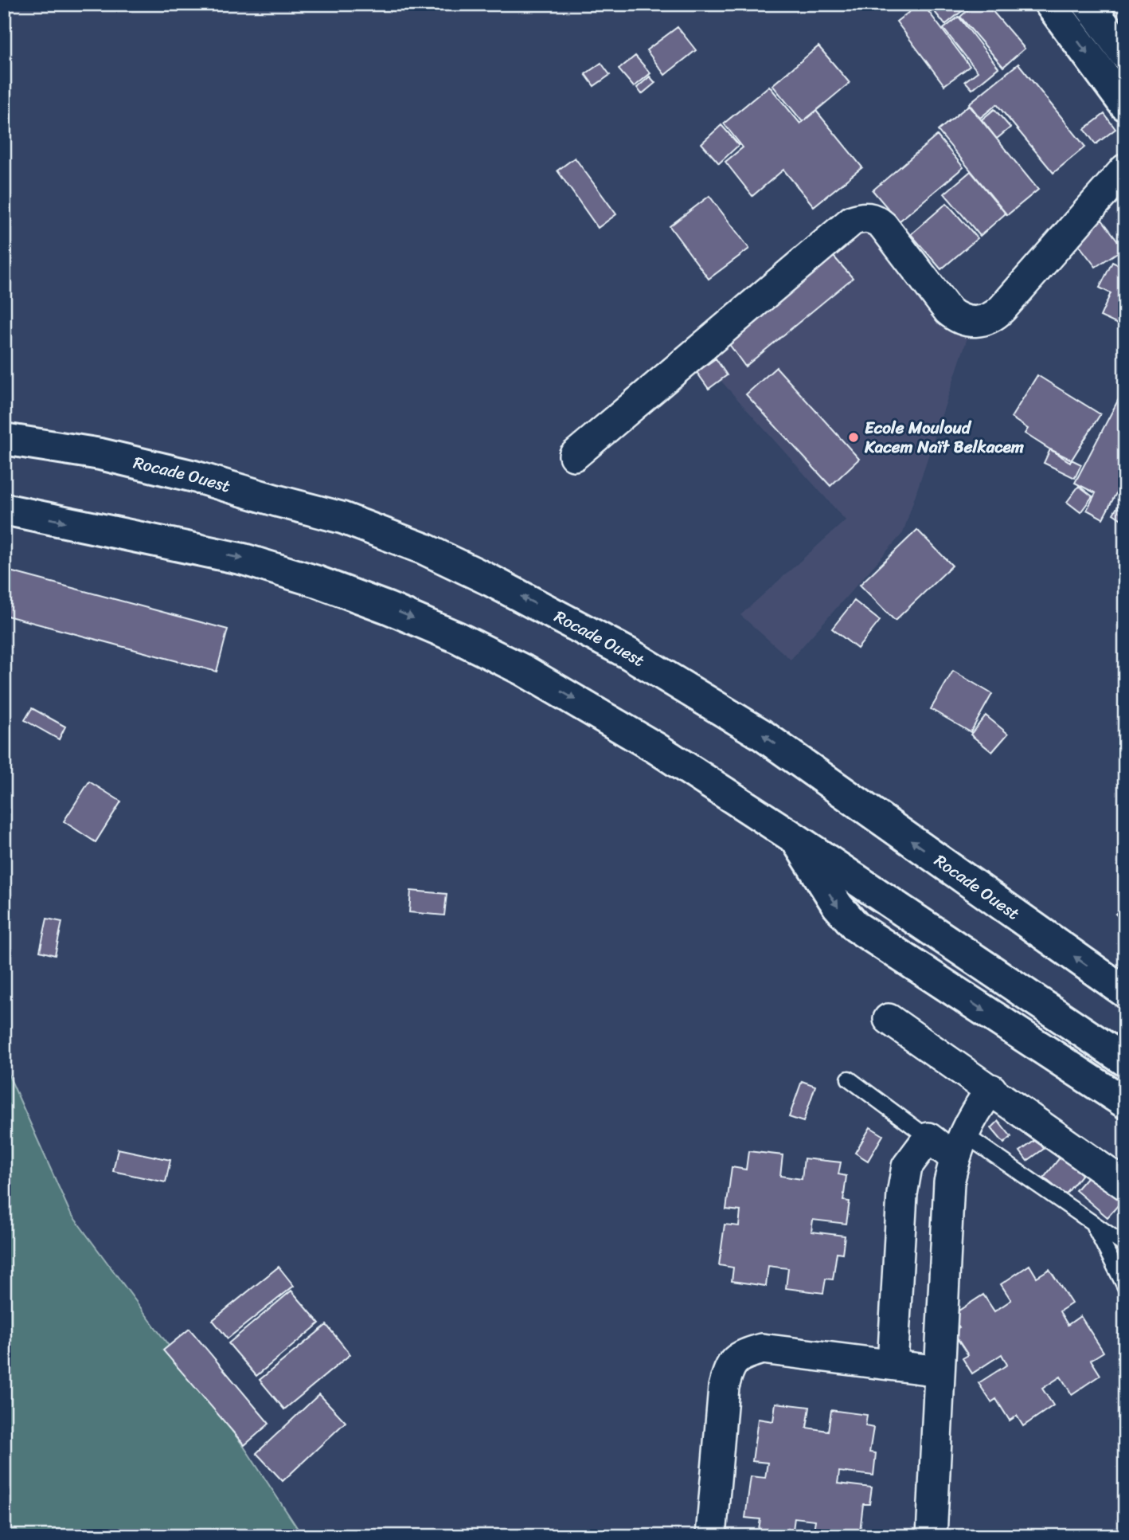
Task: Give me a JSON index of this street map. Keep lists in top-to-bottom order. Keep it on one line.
{"streets":{"main road":["Rocade Ouest"]},"places":["Ecole Mouloud Kacem Naït Belkacem"]}
